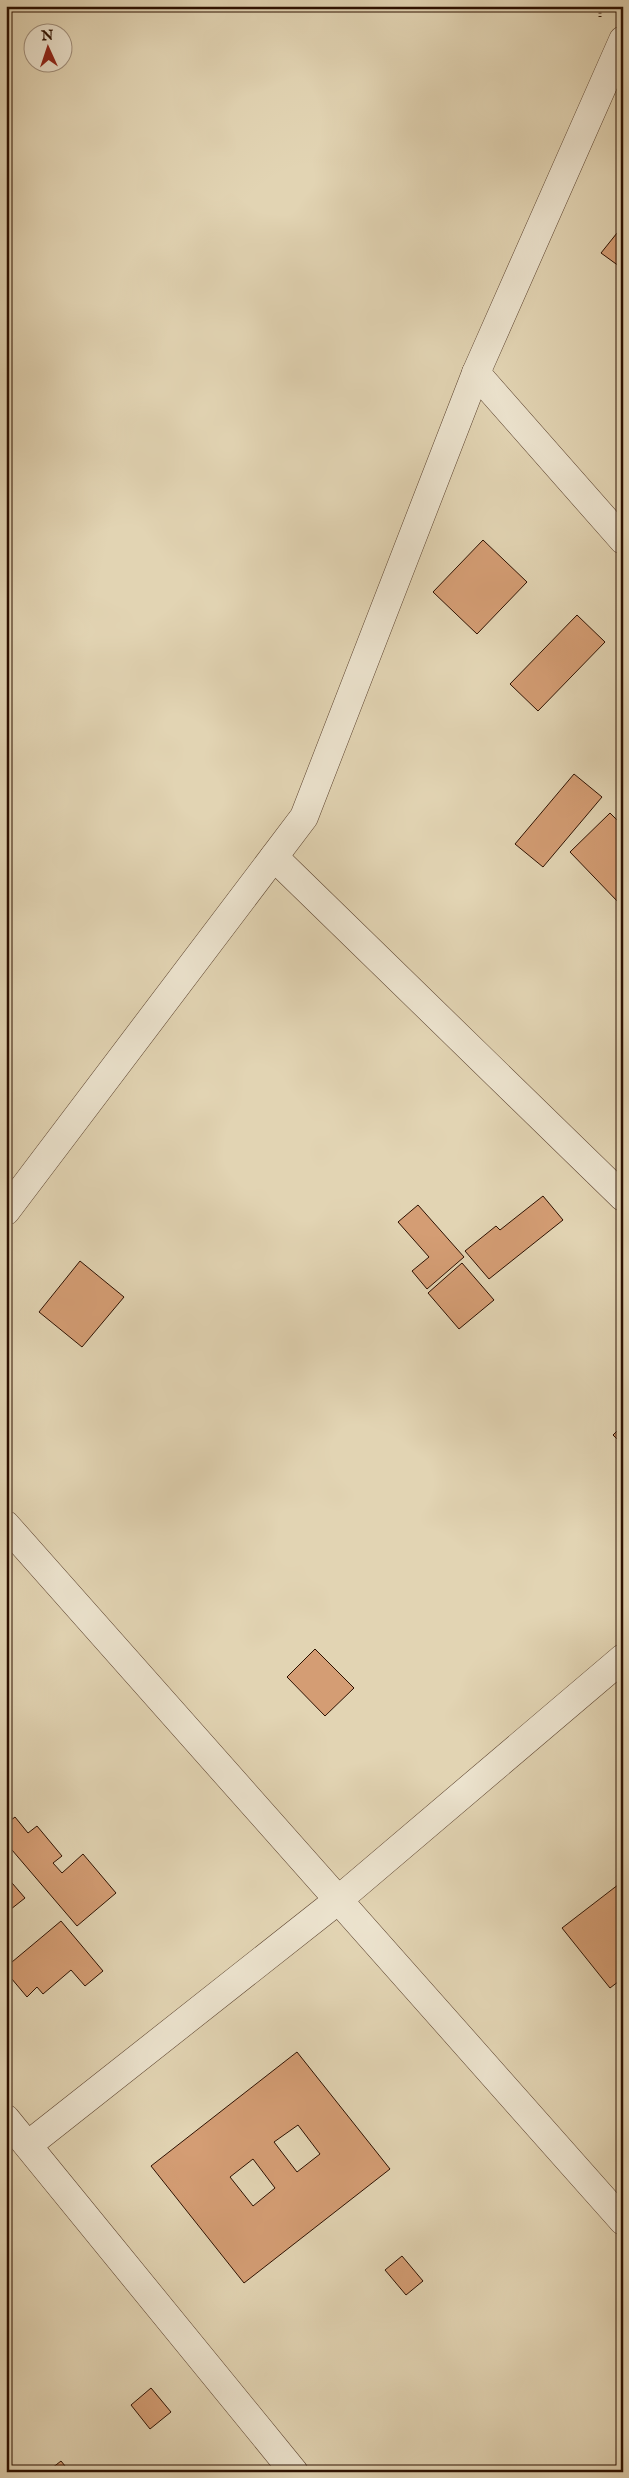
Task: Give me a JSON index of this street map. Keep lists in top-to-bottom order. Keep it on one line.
{"north":"top"}
